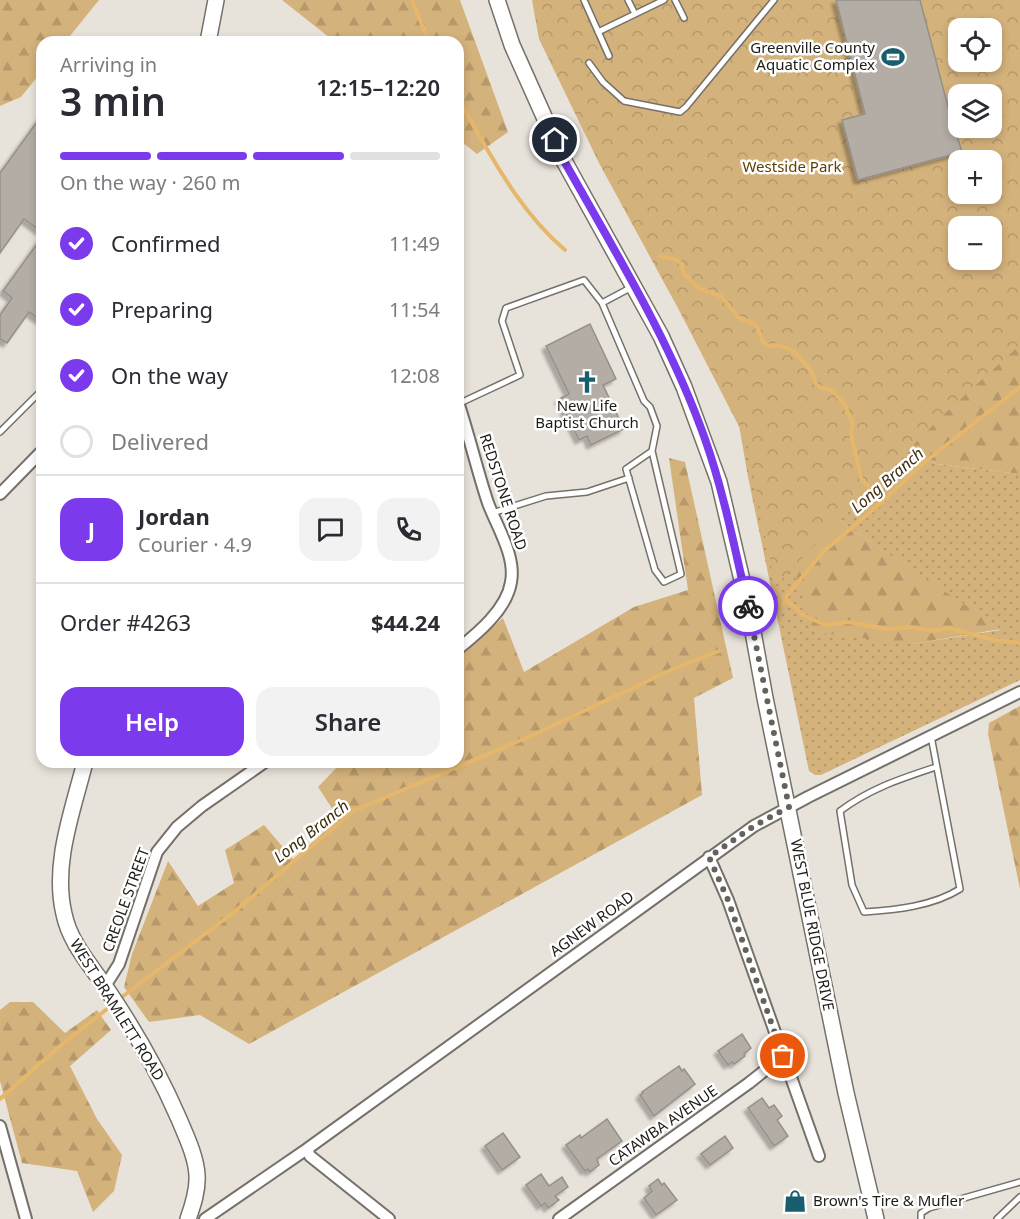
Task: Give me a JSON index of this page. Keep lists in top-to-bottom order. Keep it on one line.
{"streets":{"main road":["WEST BLUE RIDGE DRIVE","WEST BRAMLETT ROAD"],"street":["REDSTONE ROAD","CREOLE STREET","AGNEW ROAD","CATAWBA AVENUE"]},"crossings":[["CREOLE STREET","WEST BRAMLETT ROAD"],["AGNEW ROAD","WEST BLUE RIDGE DRIVE"]],"water":["Long Branch"],"parks":["Westside Park"],"places":{"sports":["Greenville County Aquatic Complex"],"church":["New Life Baptist Church"],"shop":["Brown's Tire & Mufler"]},"page":{"map_buttons":["+","−"],"heading":["3 min","Arriving in","12:15–12:20"],"panel":["Jordan","Courier · 4.9","Order #4263","$44.24"],"bar":"On the way · 260 m","list":[["Confirmed","11:49"],["Preparing","11:54"],["On the way","12:08"],"Delivered"],"round":"J","buttons":["Help","Share"]}}
